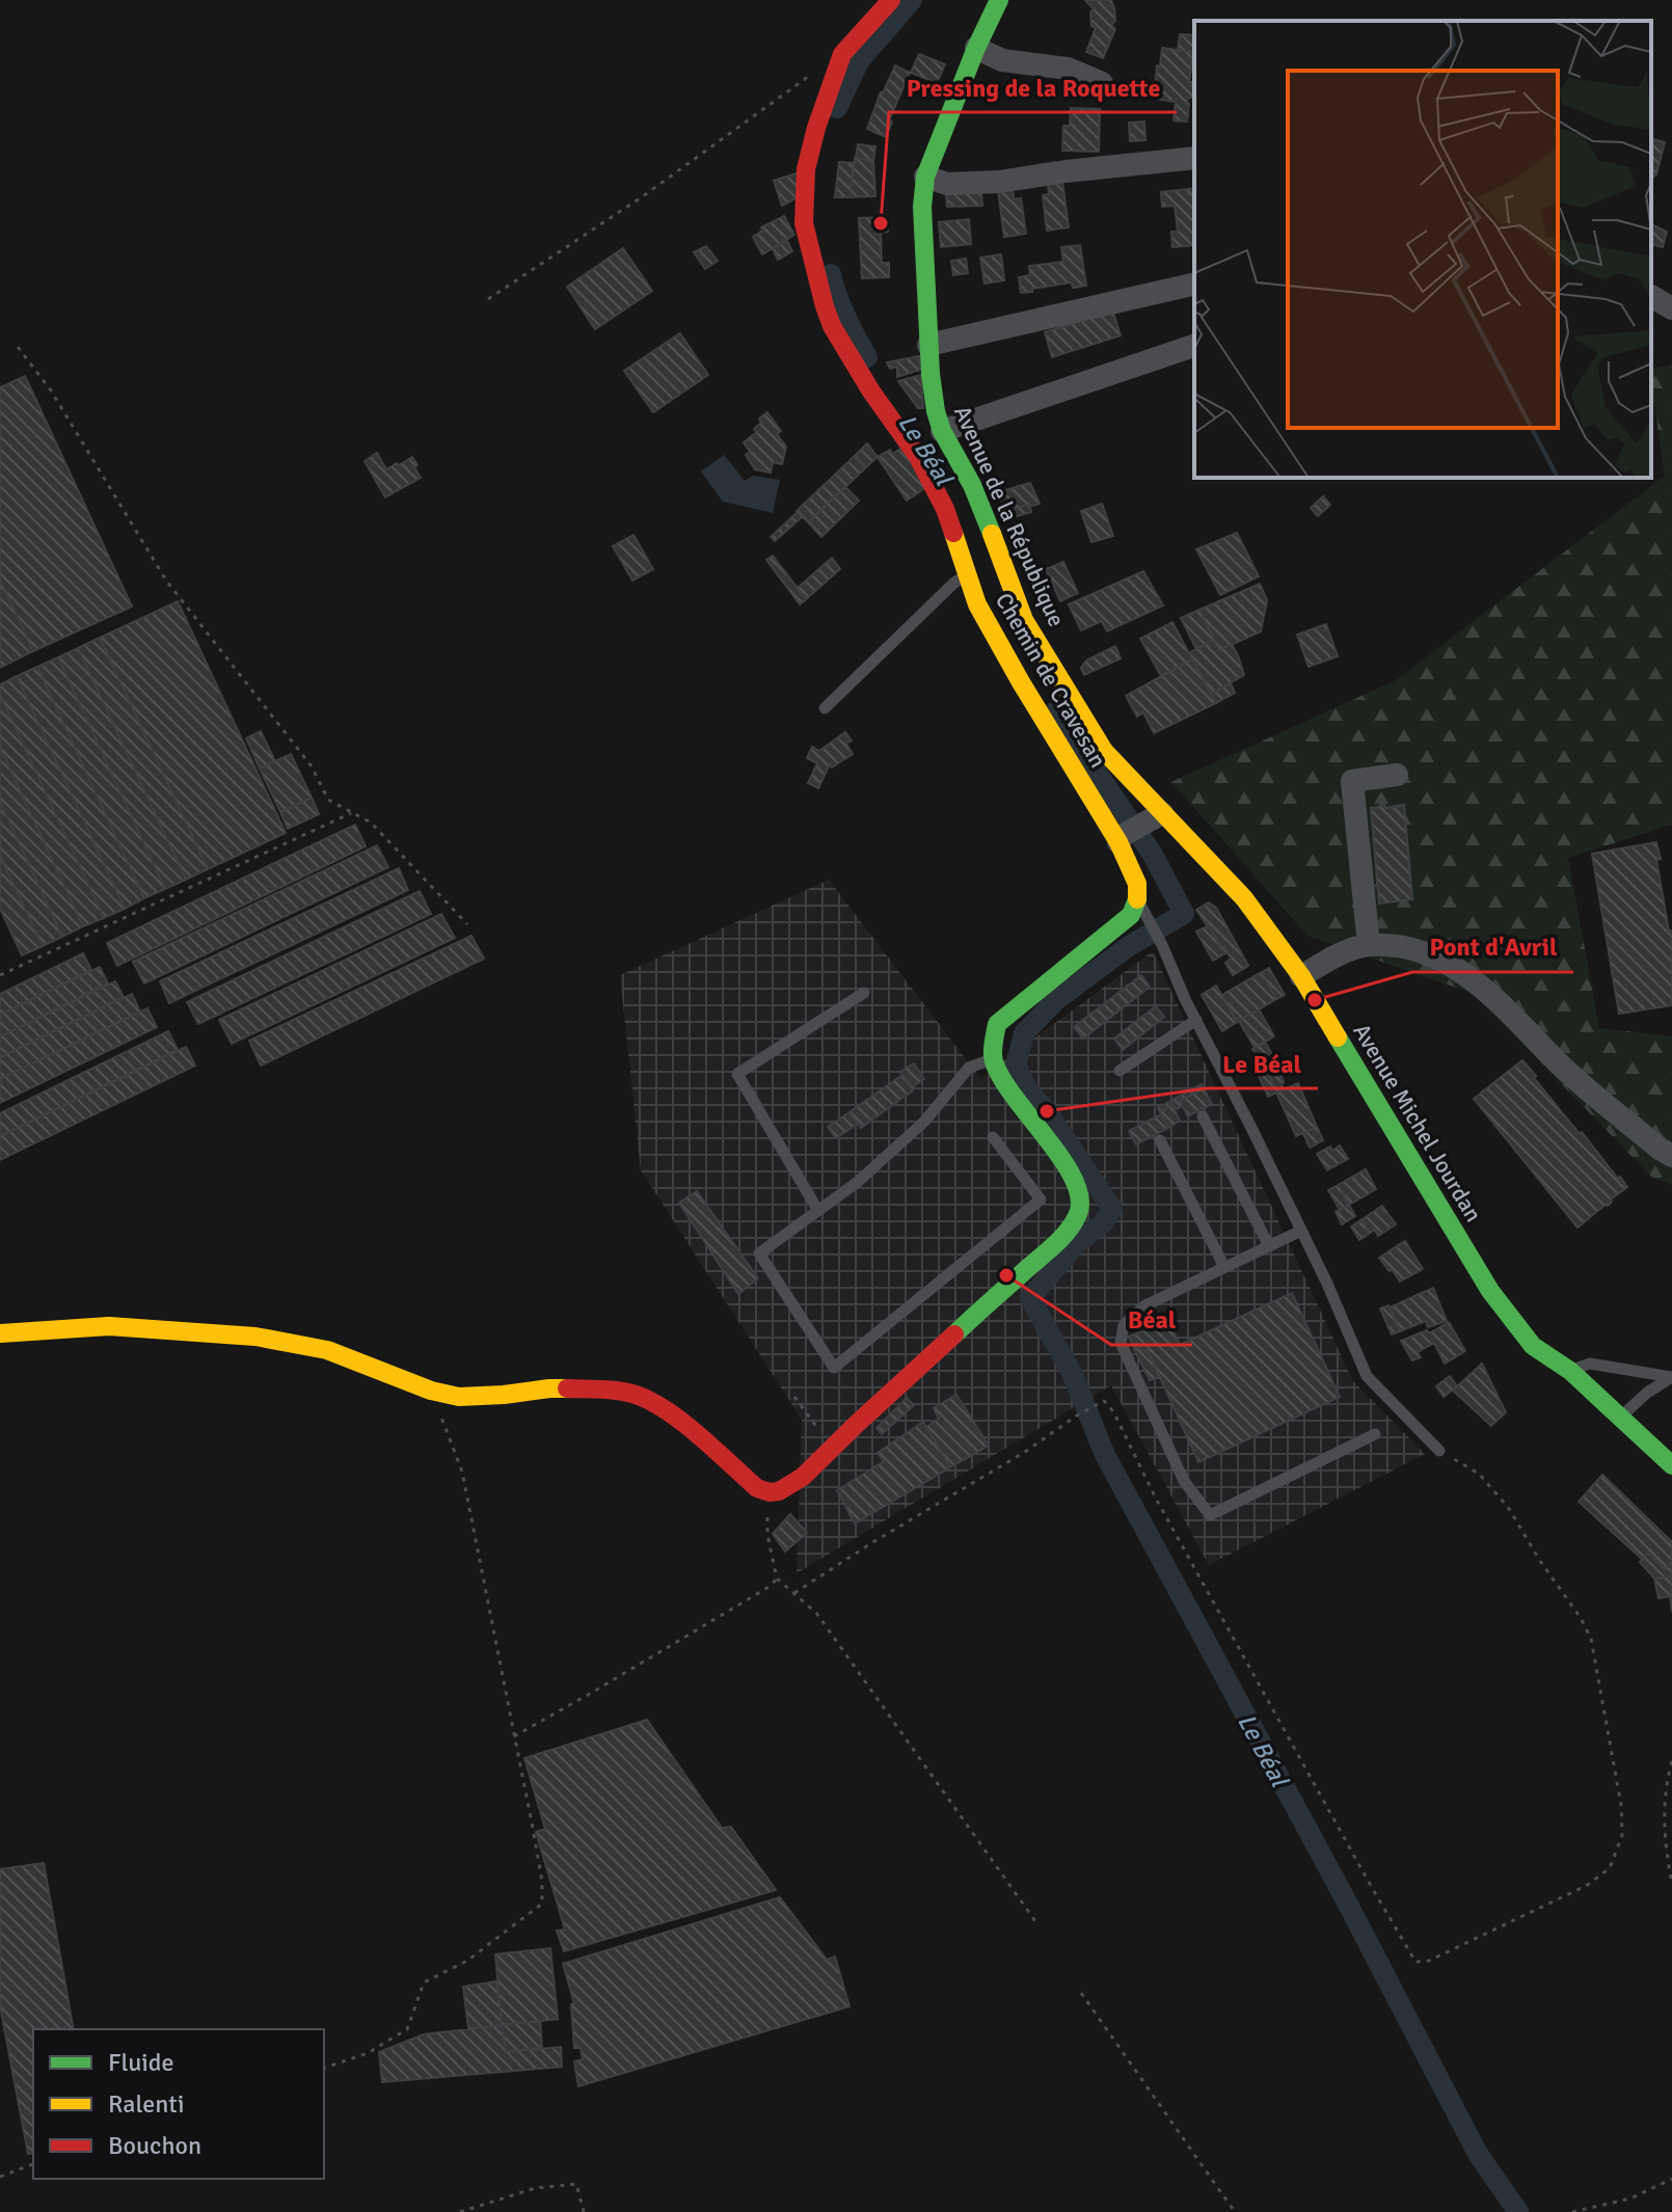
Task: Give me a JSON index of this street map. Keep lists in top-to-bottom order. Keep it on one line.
{"streets":{"street":["Avenue de la République","Chemin de Cravesan","Avenue Michel Jourdan"]},"crossings":[["Avenue de la République","Avenue Michel Jourdan"]],"water":["Le Béal"],"places":["Pressing de la Roquette","Pont d'Avril","Le Béal","Béal"],"legend":["Fluide","Ralenti","Bouchon"]}
